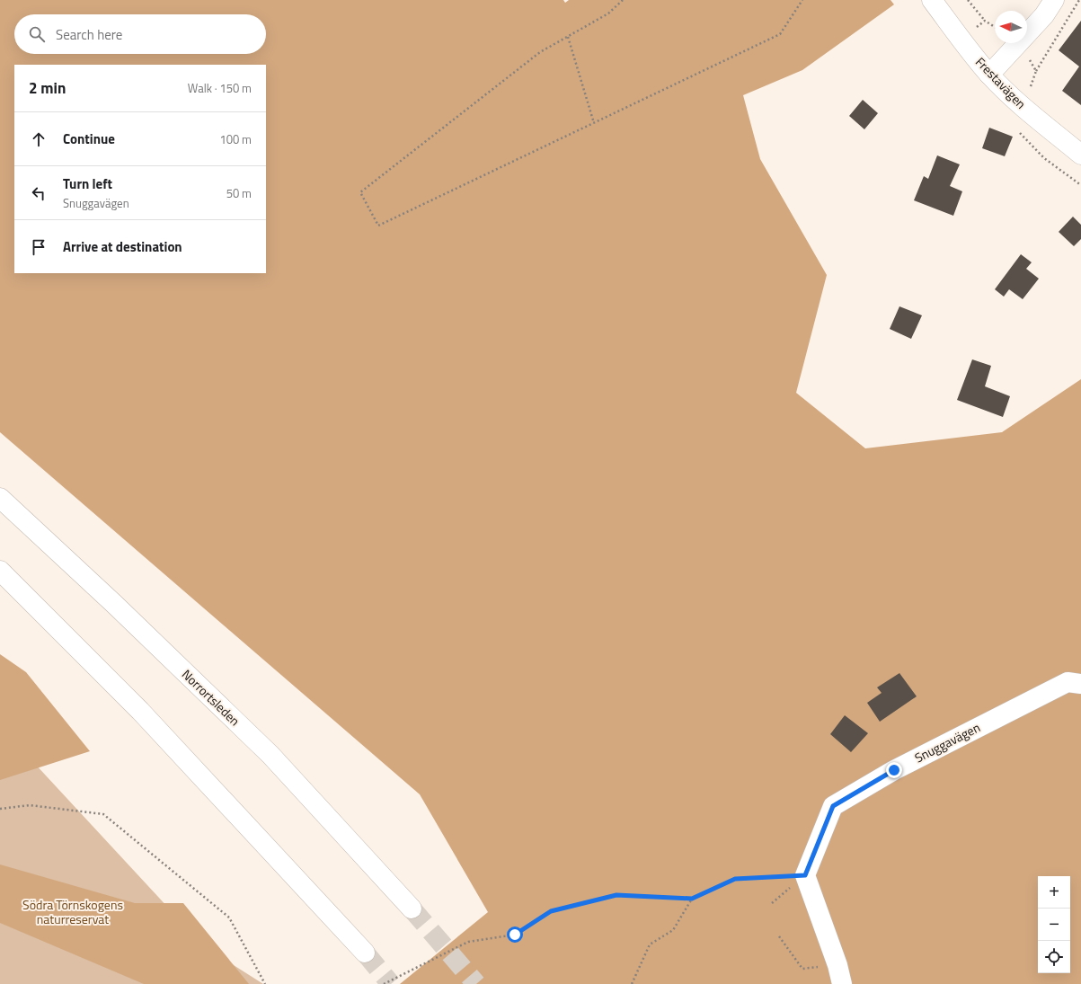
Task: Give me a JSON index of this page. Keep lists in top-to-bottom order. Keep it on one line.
{"streets":{"main road":["Frestavägen","Norrortsleden","Snuggavägen"]},"parks":["Södra Törnskogens naturreservat"],"north":"left","page":{"search":"Search here","heading":["2 min","Walk · 150 m"],"list":[["Continue","100 m"],["Turn left","Snuggavägen","50 m"],"Arrive at destination"],"map_buttons":["+","−"]}}
